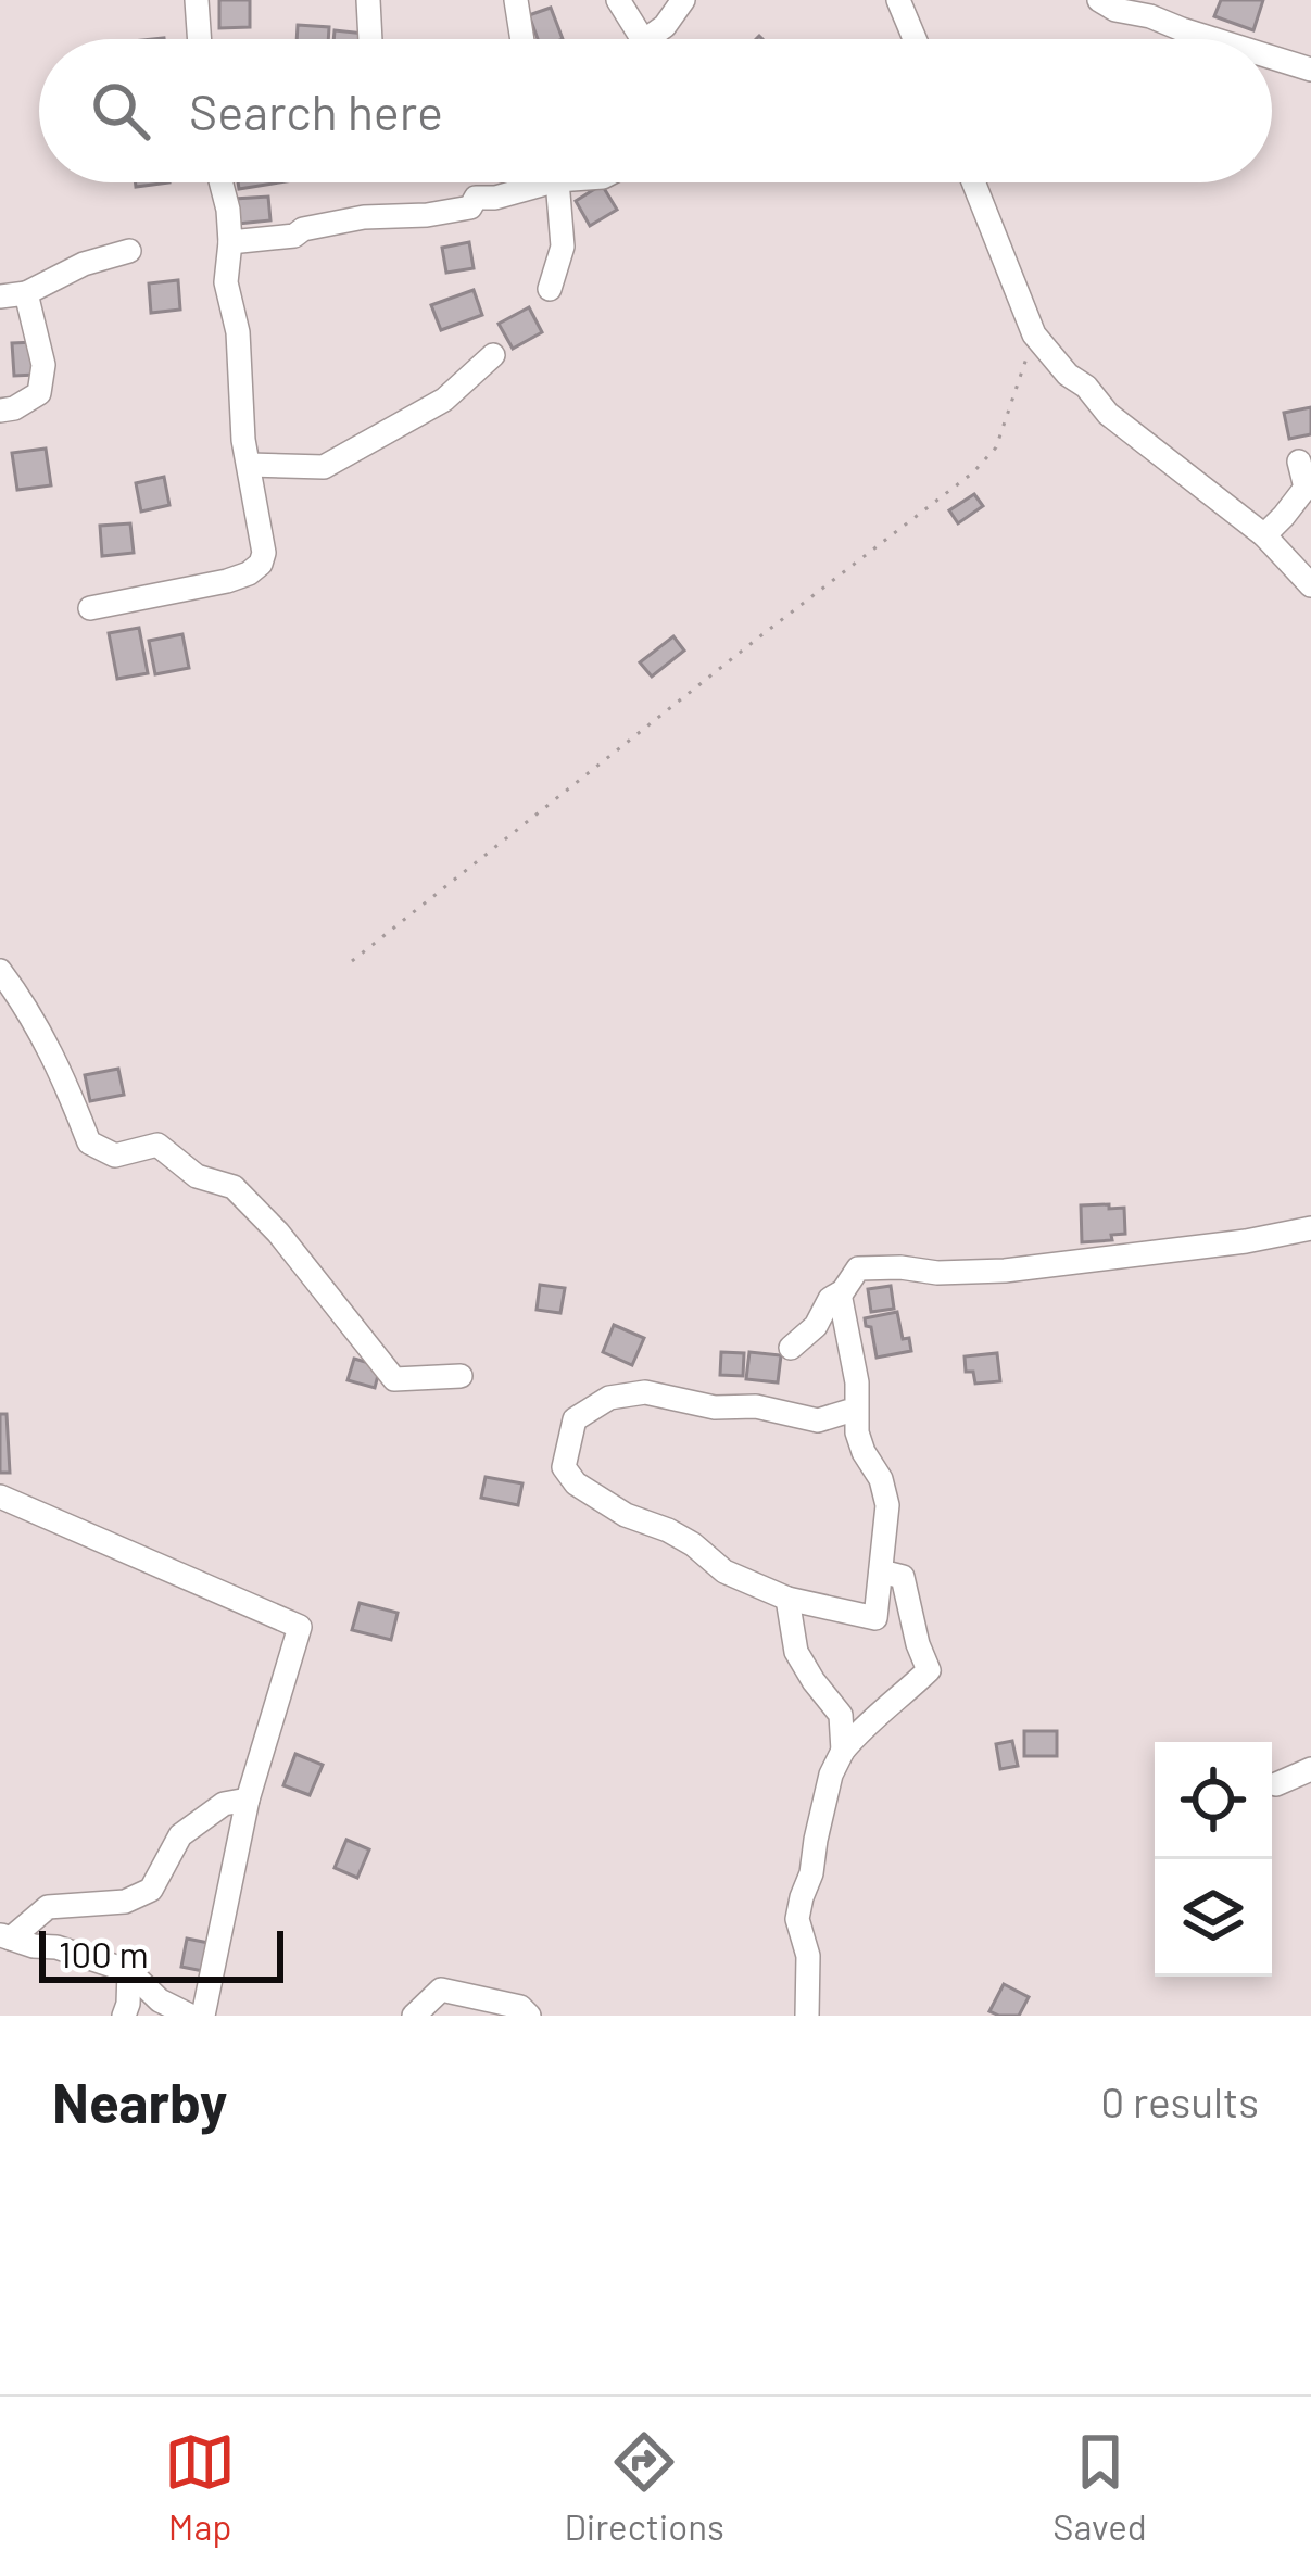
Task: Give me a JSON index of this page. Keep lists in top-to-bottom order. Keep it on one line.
{"scale_bar":"100 m","page":{"search":"Search here","scale":"100 m","heading":["Nearby","0 results"],"nav":["Map","Directions","Saved"]}}
